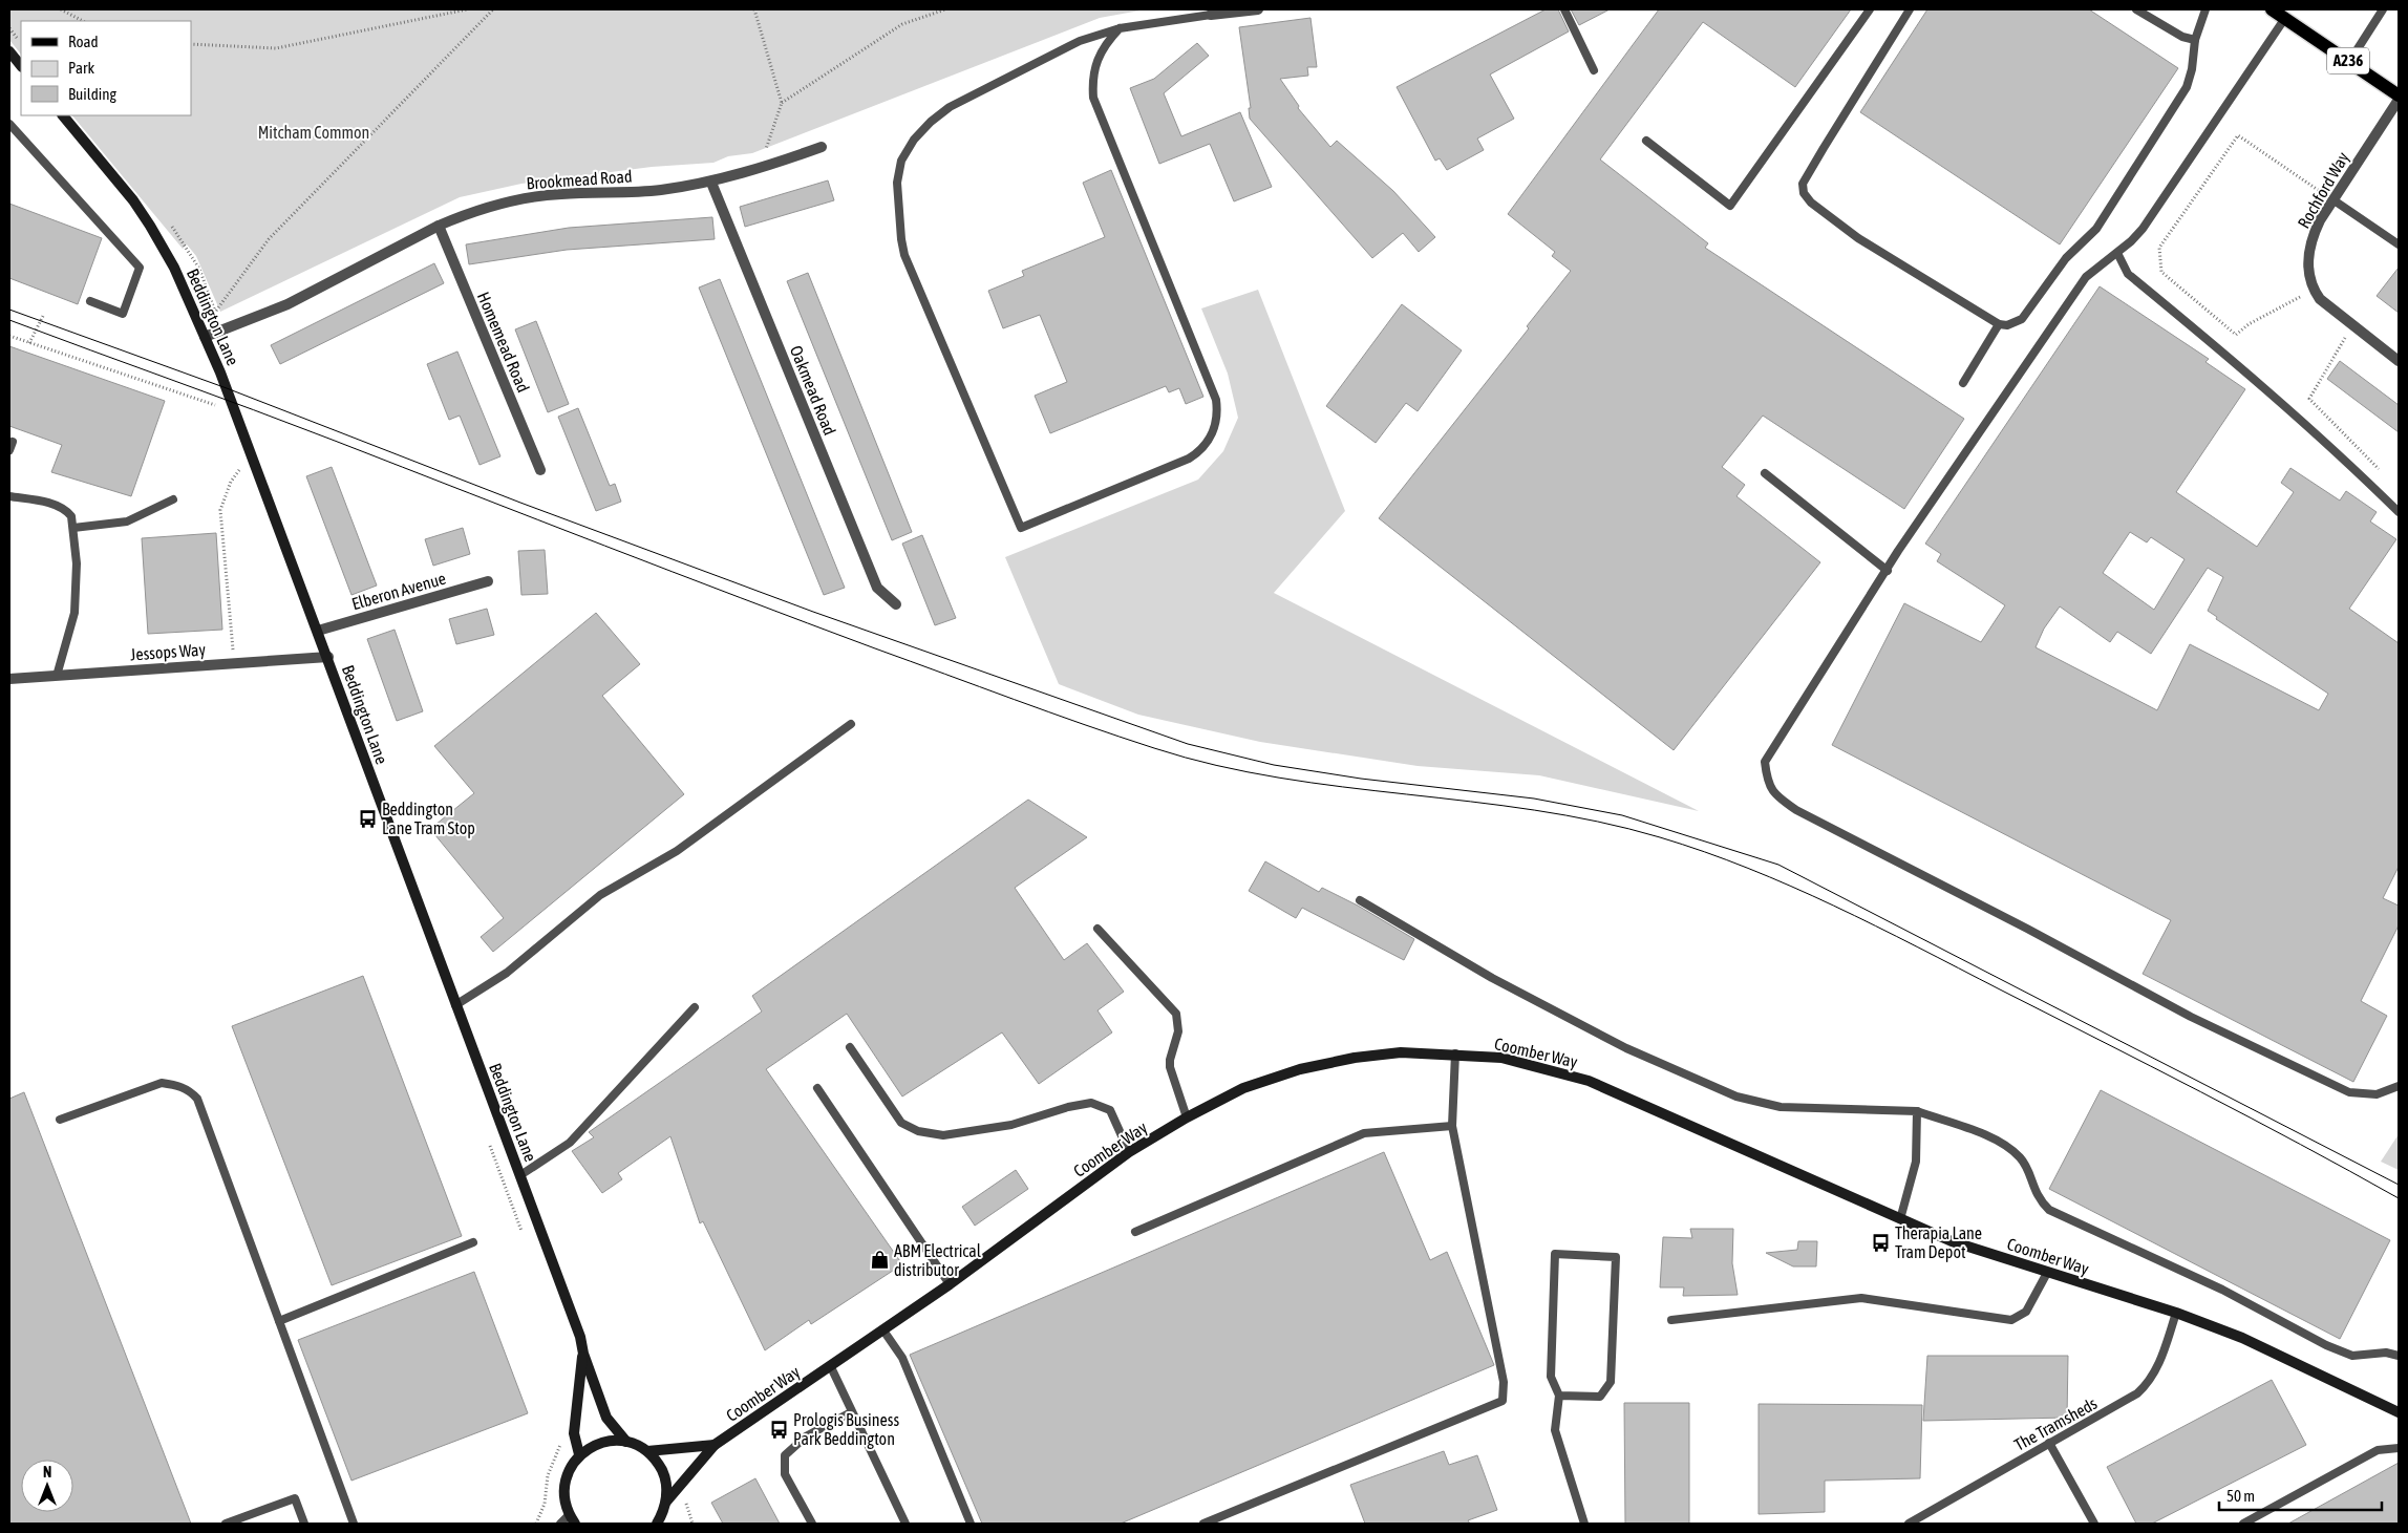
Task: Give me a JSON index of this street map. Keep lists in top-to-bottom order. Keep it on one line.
{"streets":{"main road":["A236"],"street":["Brookmead Road","Rochford Way","Beddington Lane","Homemead Road","Oakmead Road","Elberon Avenue","Jessops Way","Coomber Way"],"lane":["The Tramsheds"]},"crossings":[["Brookmead Road","Beddington Lane"],["Brookmead Road","Homemead Road"],["Brookmead Road","Oakmead Road"],["Beddington Lane","Elberon Avenue"],["Beddington Lane","Jessops Way"],["Beddington Lane","Coomber Way"],["Coomber Way","The Tramsheds"]],"parks":["Mitcham Common"],"places":{"bus stop":["Beddington Lane Tram Stop","Therapia Lane Tram Depot","Prologis Business Park Beddington"],"shop":["ABM Electrical distributor"]},"legend":["Road","Park","Building"],"scale_bar":"50 m","north":"top"}
